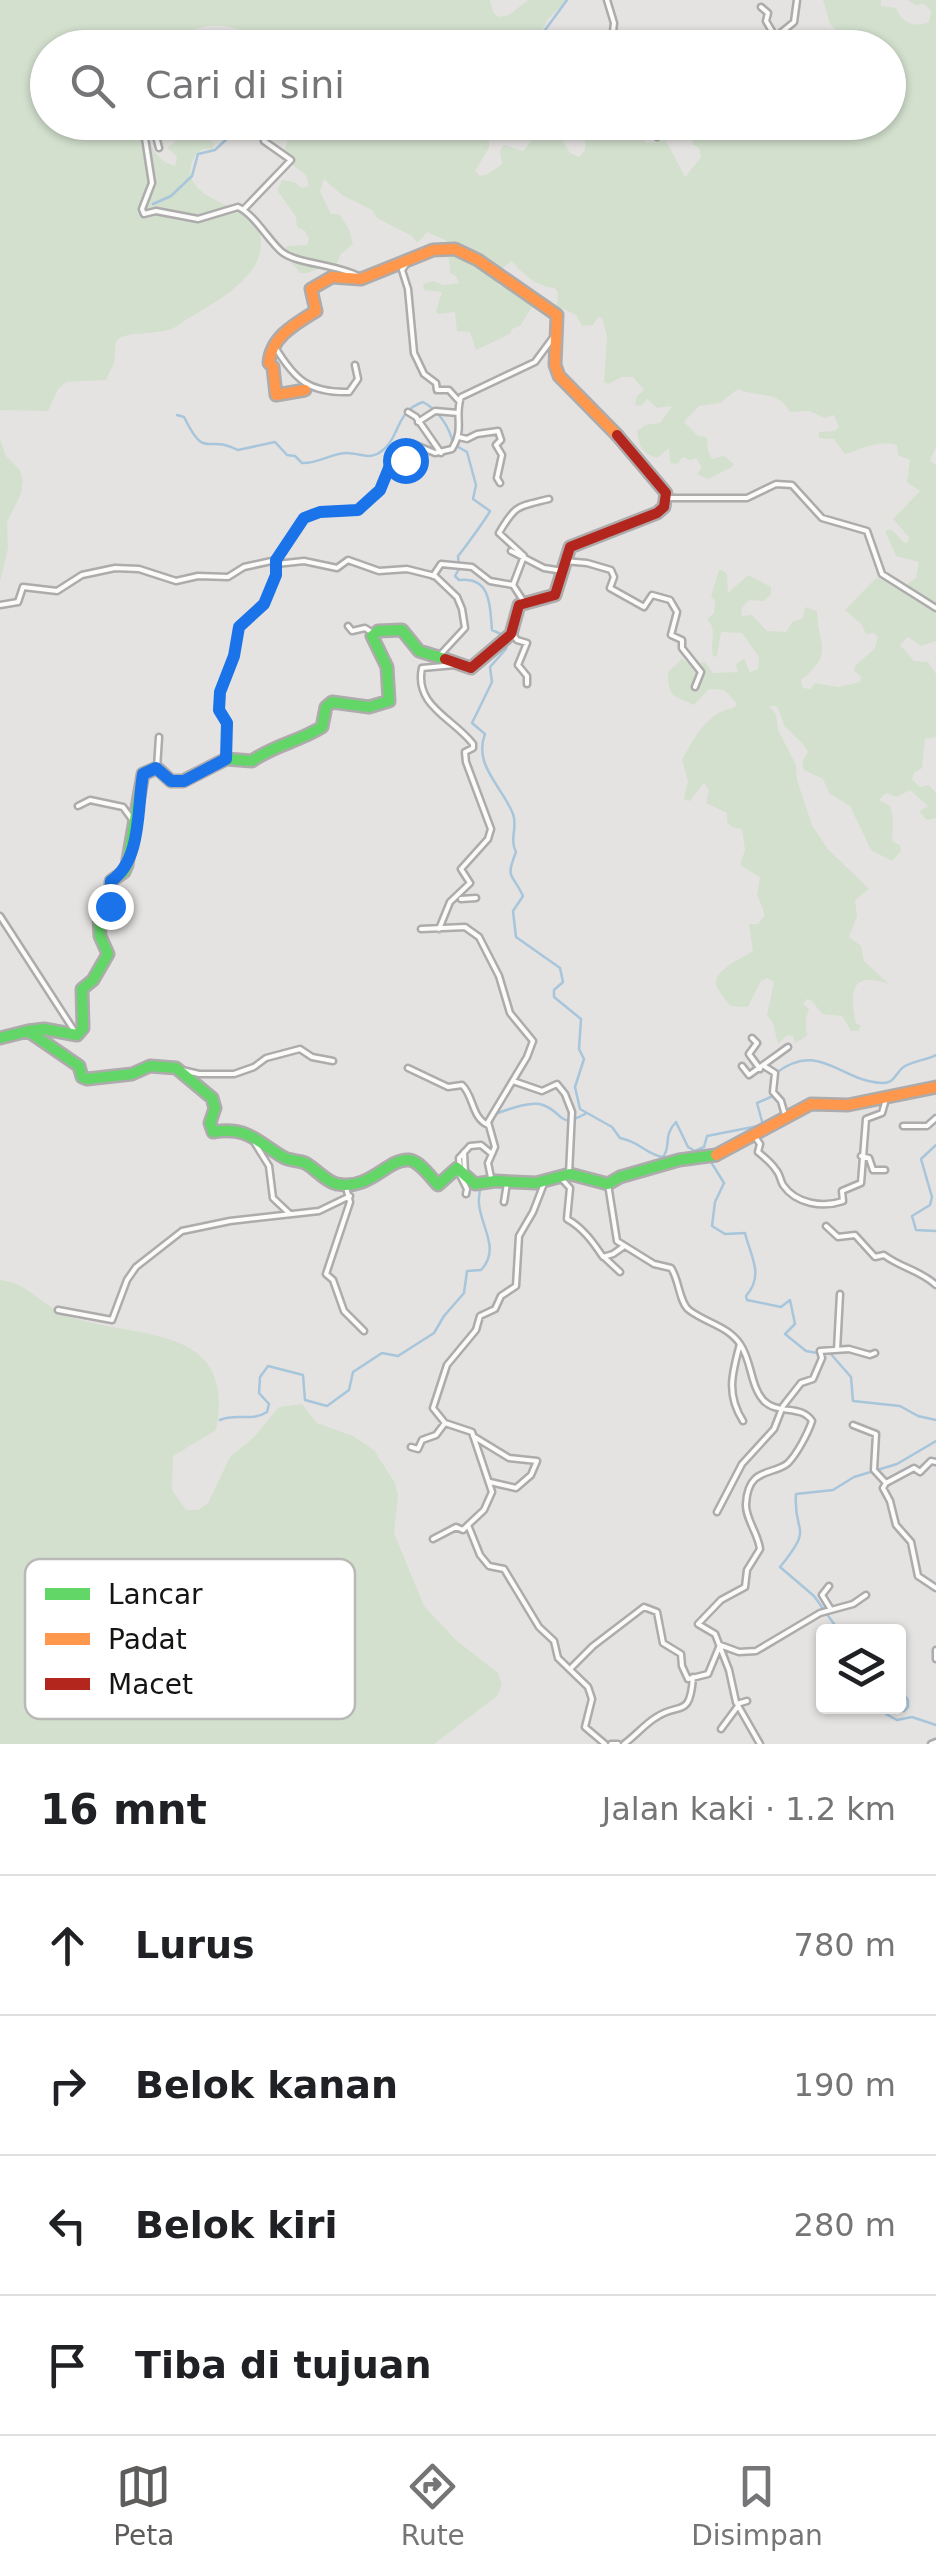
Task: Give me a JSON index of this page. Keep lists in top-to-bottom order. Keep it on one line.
{"legend":["Lancar","Padat","Macet"],"page":{"search":"Cari di sini","heading":["16 mnt","Jalan kaki · 1.2 km"],"list":[["Lurus","780 m"],["Belok kanan","190 m"],["Belok kiri","280 m"],"Tiba di tujuan"],"nav":["Peta","Rute","Disimpan"]}}
